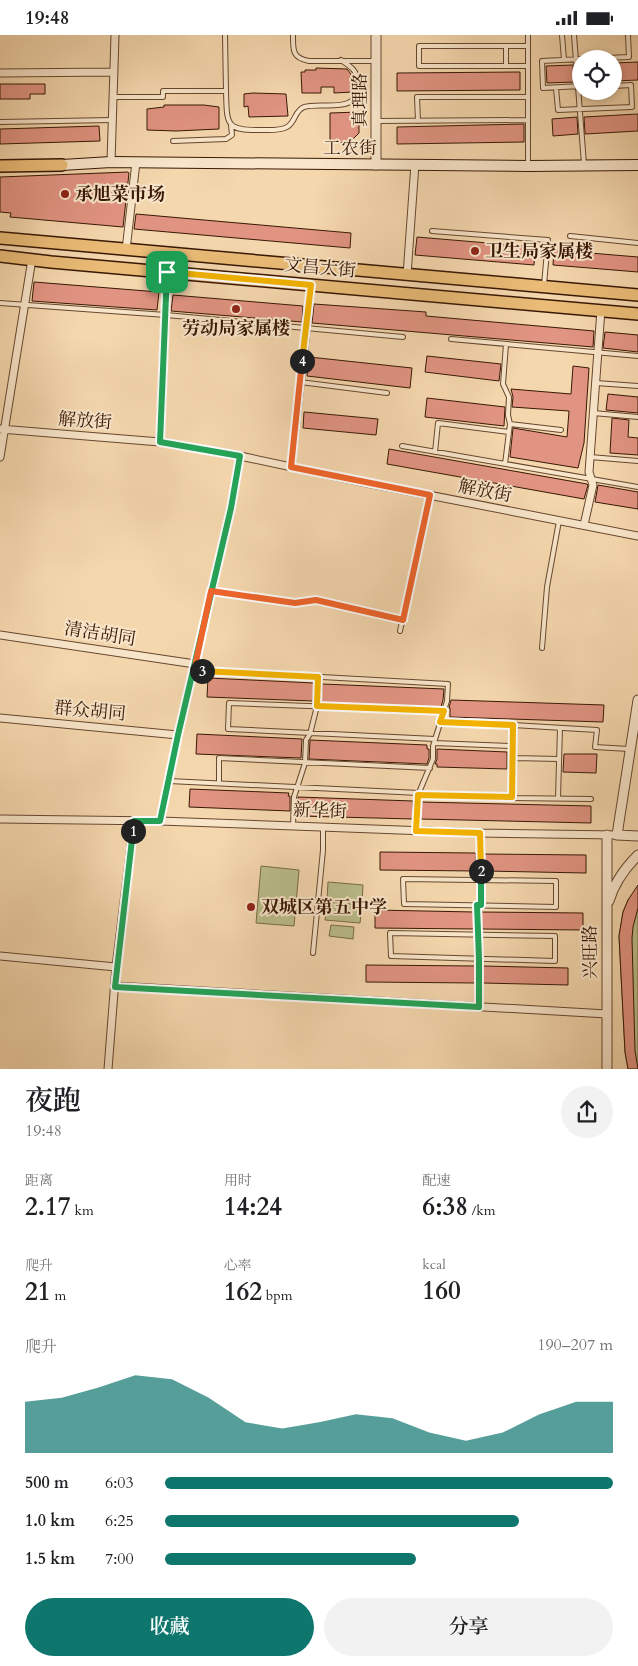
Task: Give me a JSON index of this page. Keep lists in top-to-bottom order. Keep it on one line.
{"streets":{"main road":["工农街","文昌大街"],"street":["真理路","解放街","清洁胡同","群众胡同","新华街","兴旺路"]},"crossings":[["真理路","工农街"],["新华街","兴旺路"]],"places":["承旭菜市场","卫生局家属楼","劳动局家属楼","双城区第五中学"],"page":{"status":"19:48","pins":["4","3","1","2"],"heading":["夜跑","19:48"],"stats":[["距离","2.17 km"],["用时","14:24"],["配速","6:38 /km"],["爬升","21 m"],["心率","162 bpm"],["kcal","160"]],"chart":["爬升","190–207 m"],"list":[{"name":"500 m","note":"6:03"},{"name":"1.0 km","note":"6:25"},{"name":"1.5 km","note":"7:00"}],"buttons":["收藏","分享"]}}
